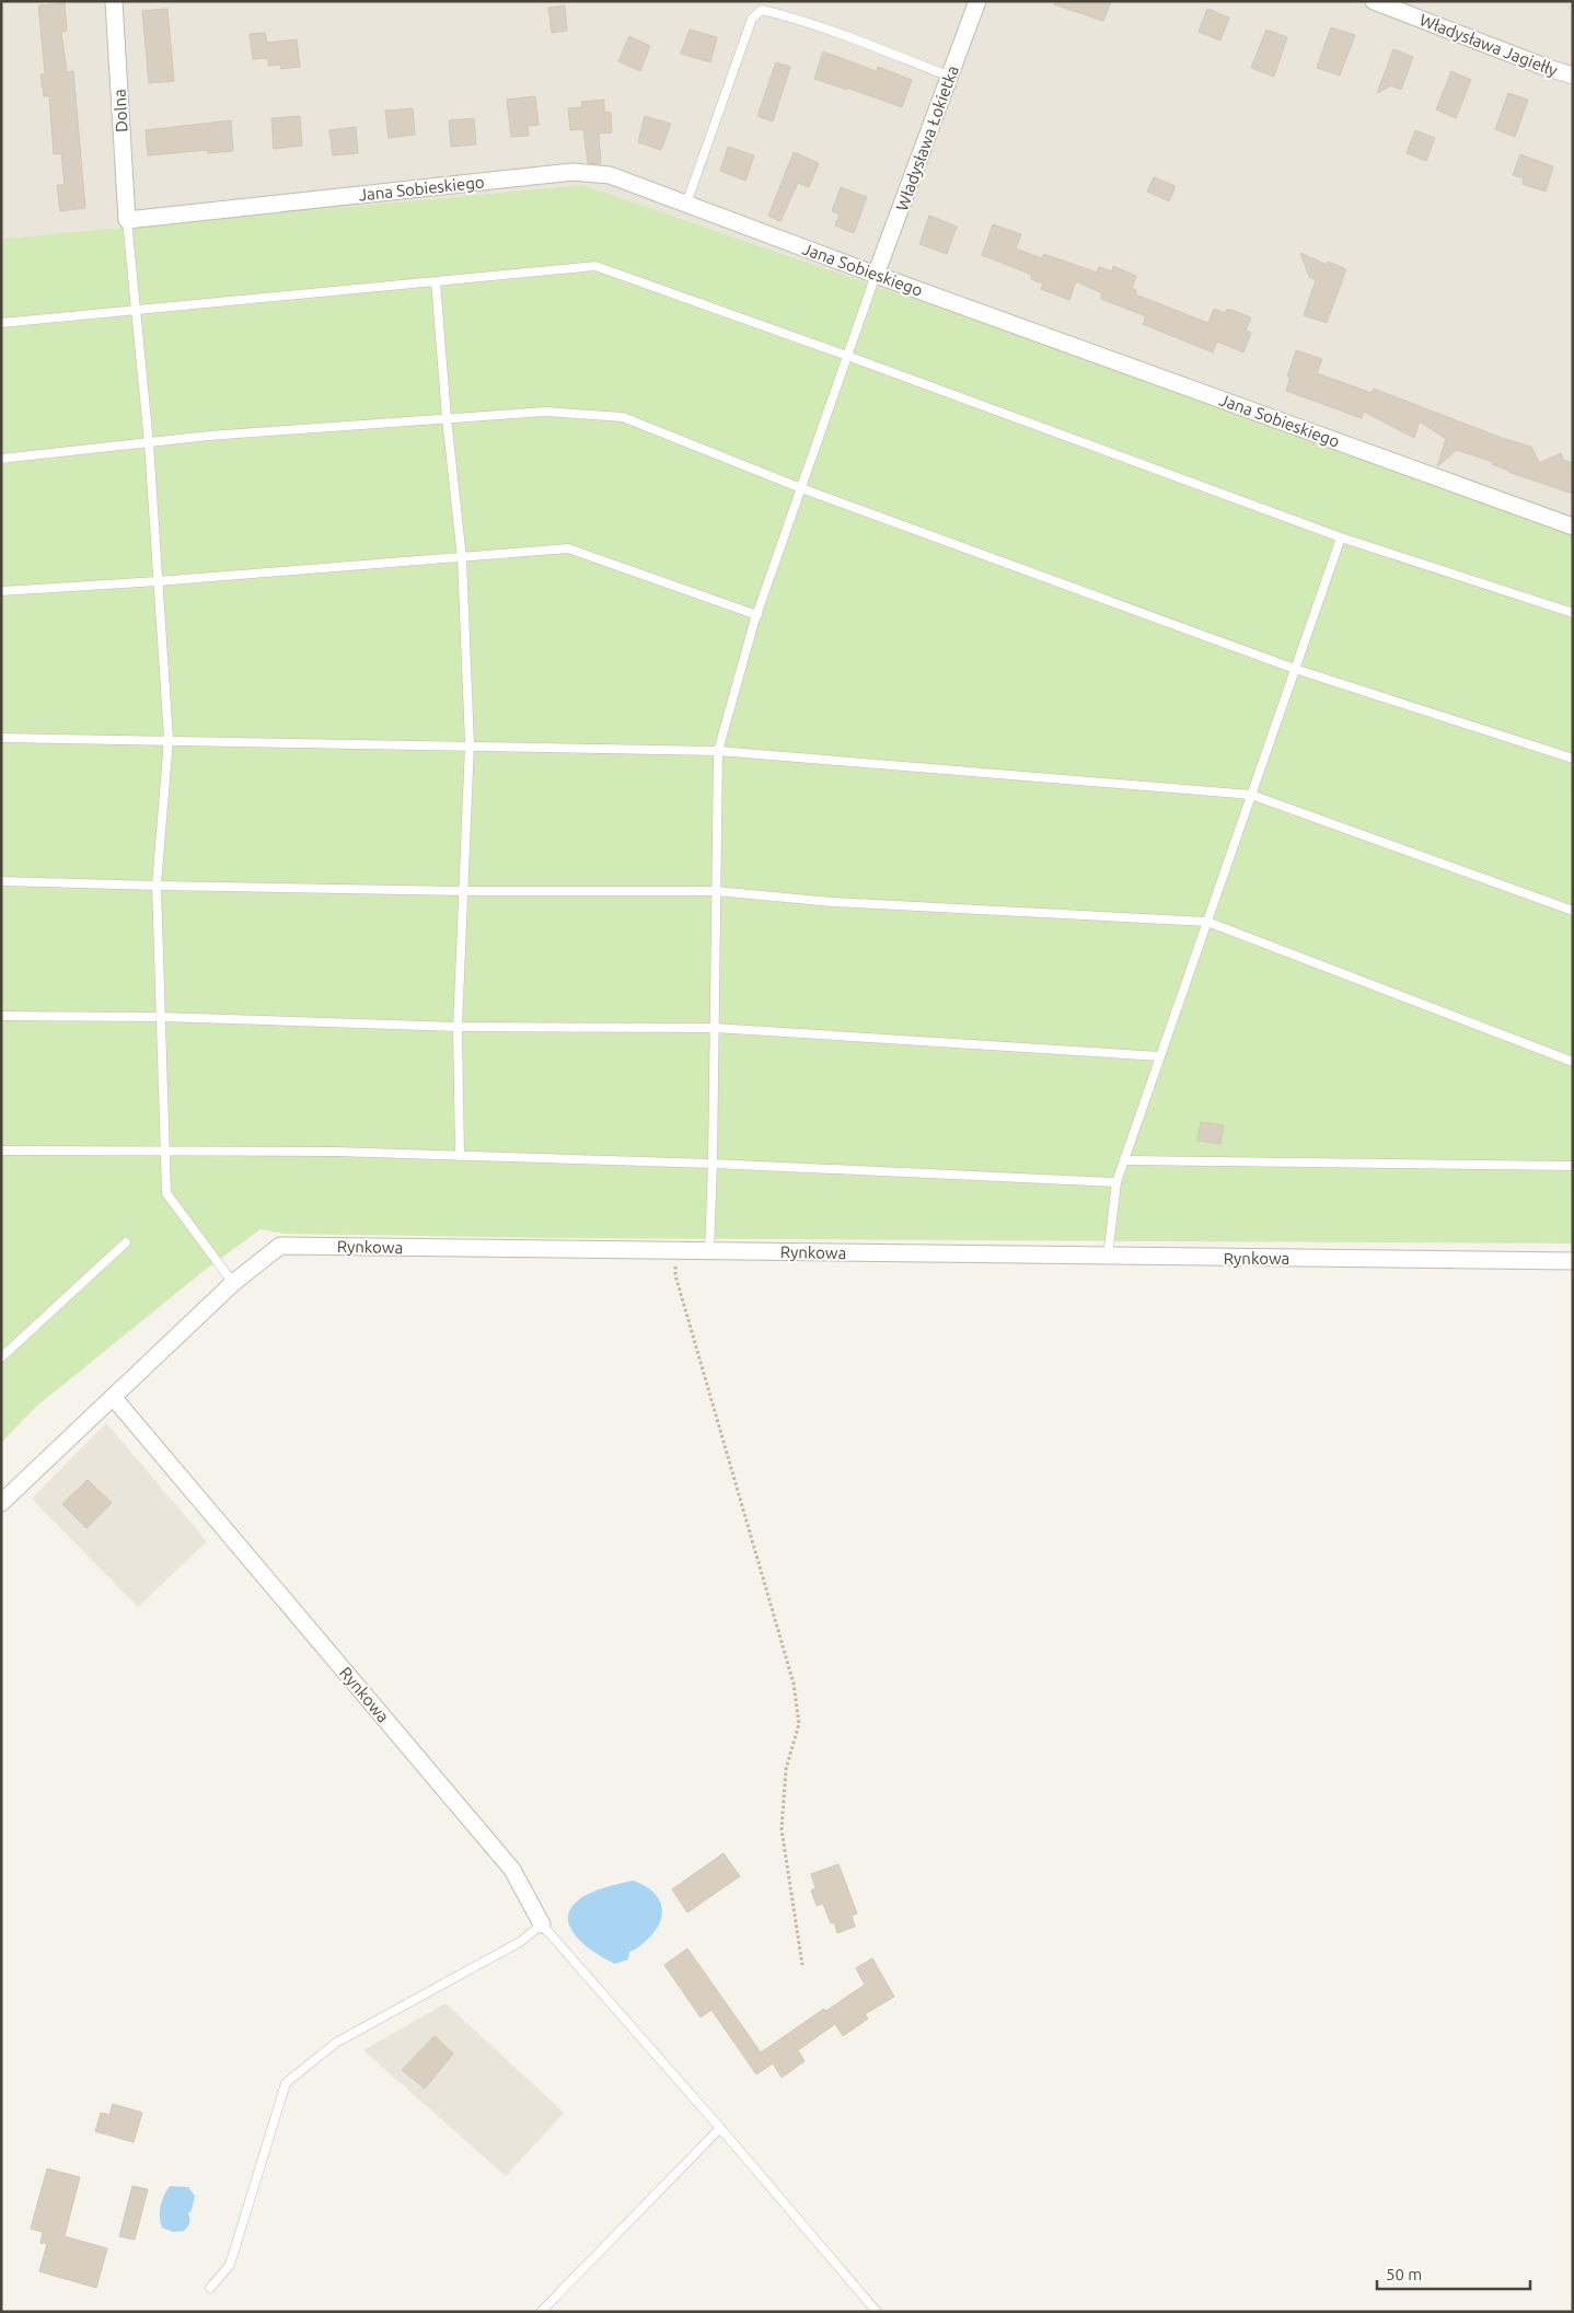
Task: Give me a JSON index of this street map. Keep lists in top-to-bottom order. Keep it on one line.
{"streets":{"street":["Władysława Jagiełły","Dolna","Władysława Łokietka","Jana Sobieskiego","Rynkowa"]},"crossings":[["Dolna","Jana Sobieskiego"],["Władysława Łokietka","Jana Sobieskiego"]],"scale_bar":"50 m"}
